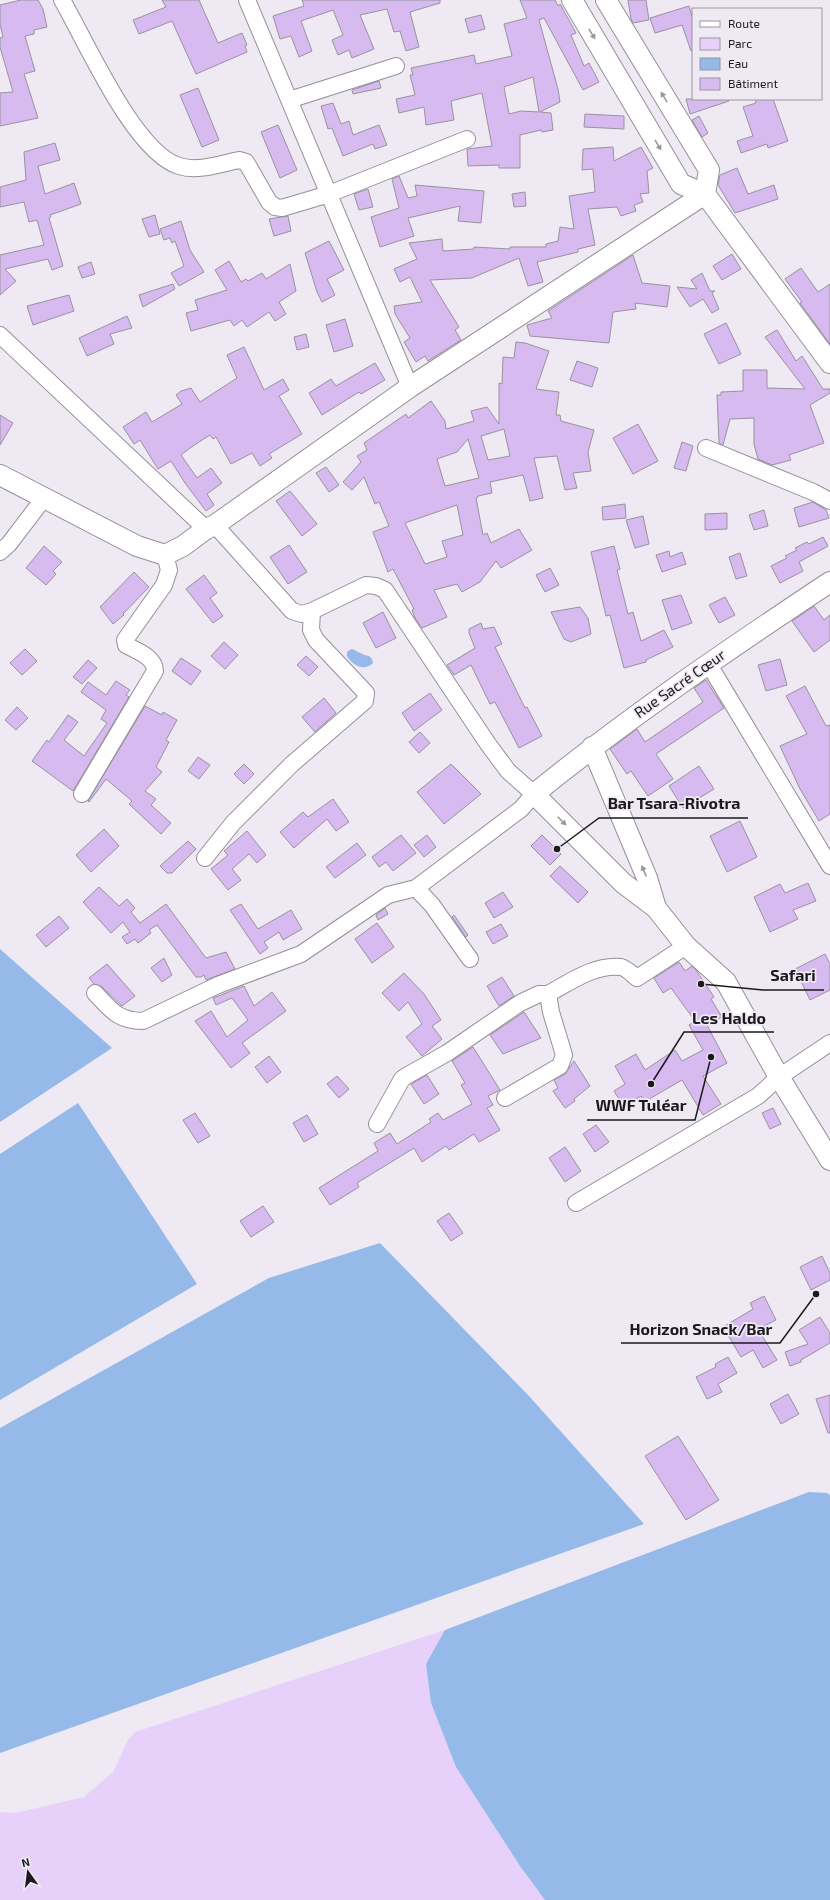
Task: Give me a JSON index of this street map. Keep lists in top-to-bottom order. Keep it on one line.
{"streets":{"street":["Rue Sacré Cœur"]},"places":["Bar Tsara-Rivotra","Safari","WWF Tuléar","Les Haldo","Horizon Snack/Bar"],"legend":["Route","Parc","Eau","Bâtiment"],"north":"top"}
